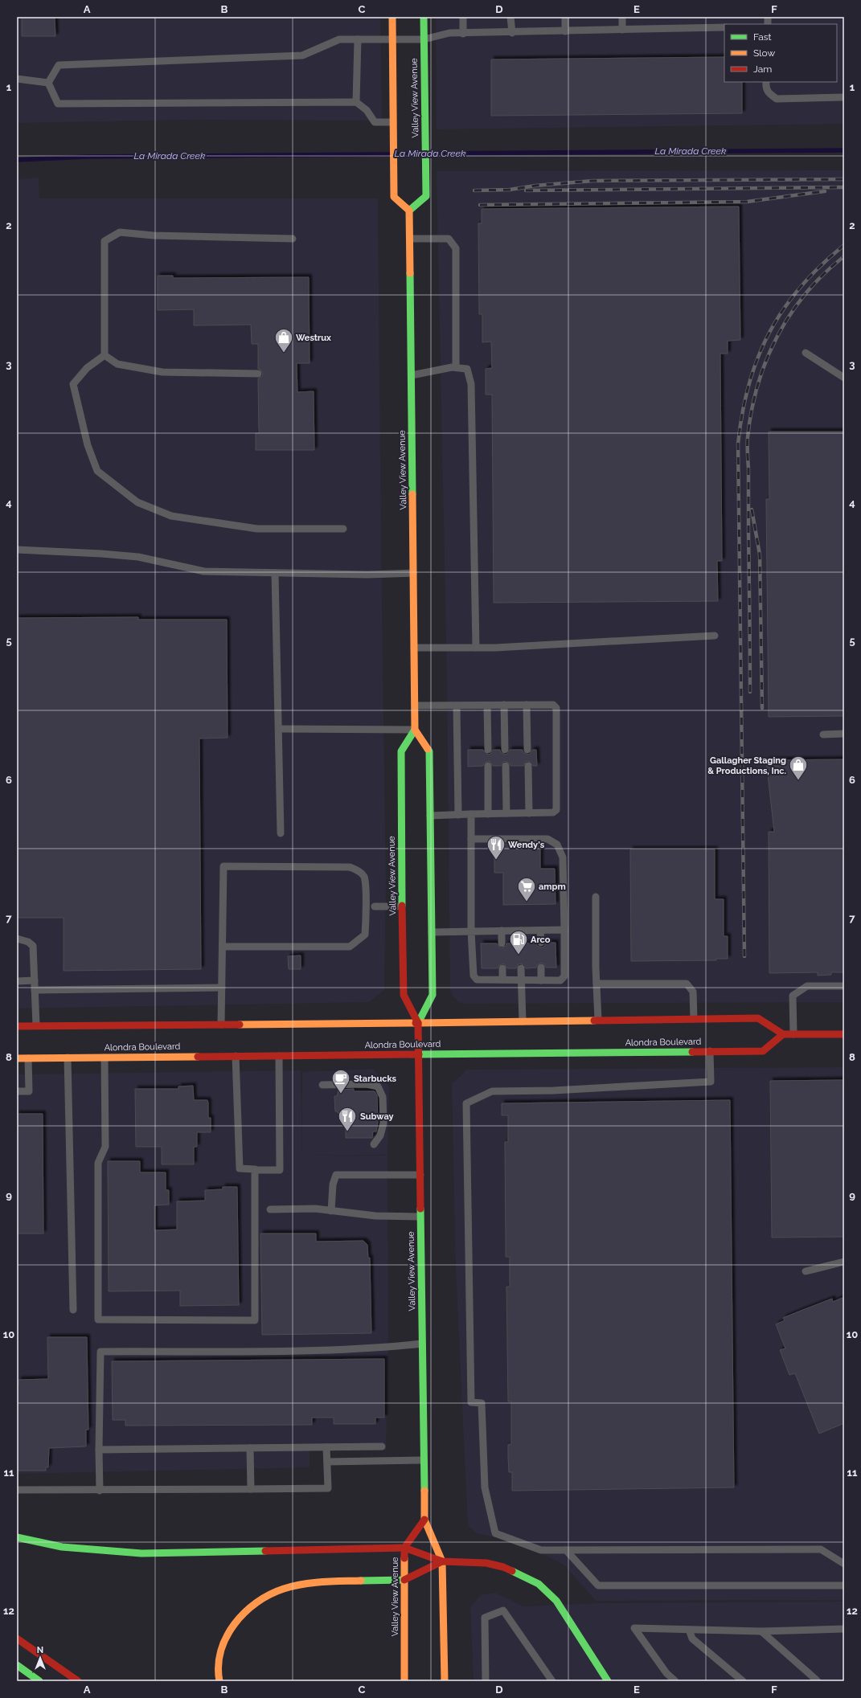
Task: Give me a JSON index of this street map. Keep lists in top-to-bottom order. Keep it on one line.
{"streets":{"main road":["Valley View Avenue","Alondra Boulevard"]},"crossings":[["Valley View Avenue","Alondra Boulevard"]],"water":["La Mirada Creek"],"places":{"shop":["Westrux","Gallagher Staging & Productions, Inc."],"restaurant":["Wendy's","Subway"],"supermarket":["ampm"],"fuel station":["Arco"],"cafe":["Starbucks"]},"legend":["Fast","Slow","Jam"],"north":"top","grid":{"columns":["A","B","C","D","E","F"],"rows":["1","2","3","4","5","6","7","8","9","10","11","12"]}}
